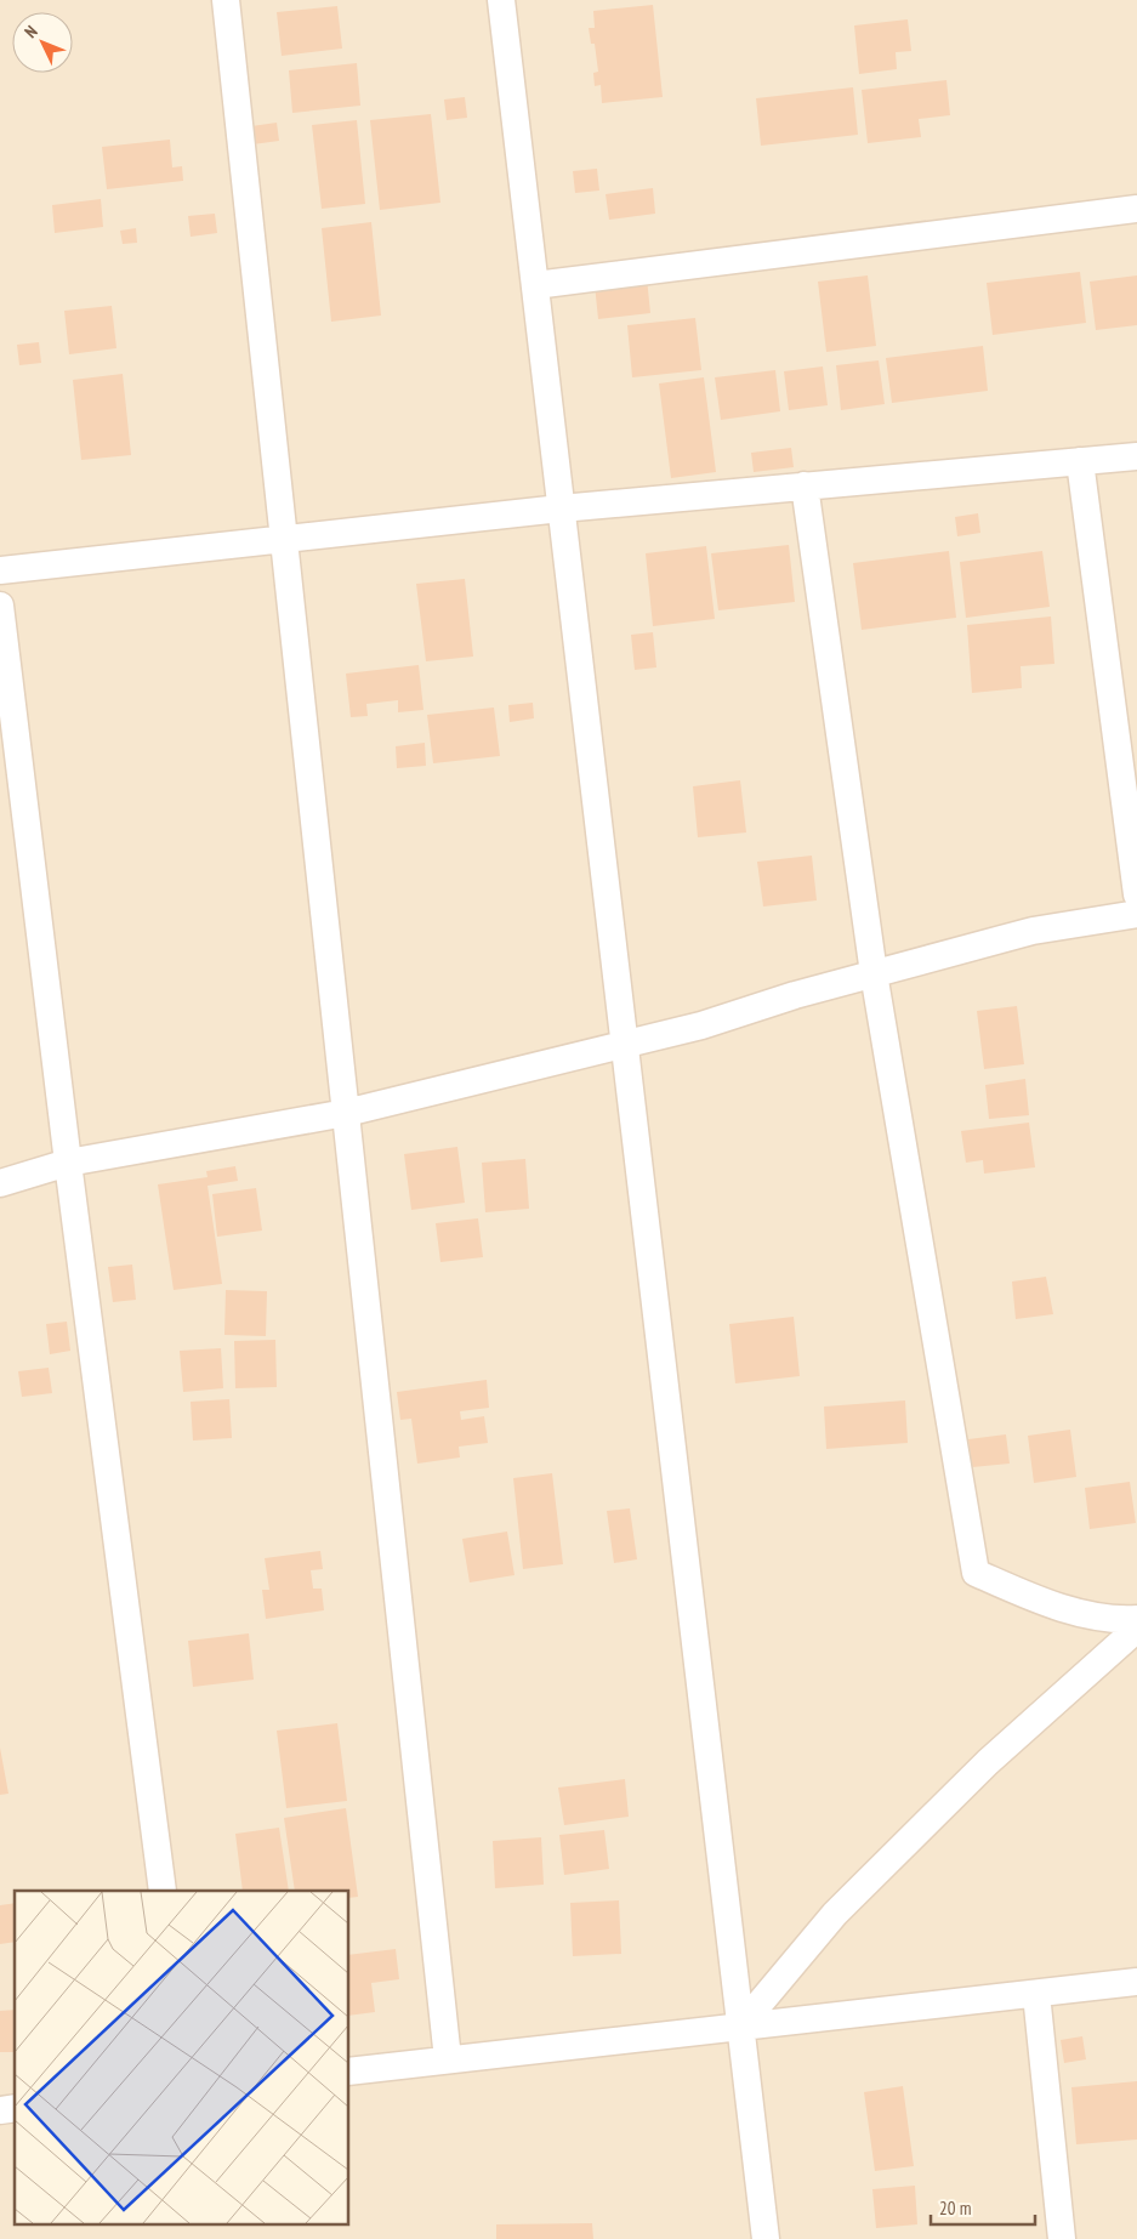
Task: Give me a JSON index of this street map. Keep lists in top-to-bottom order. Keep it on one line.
{"scale_bar":"20 m","north":"top left"}
